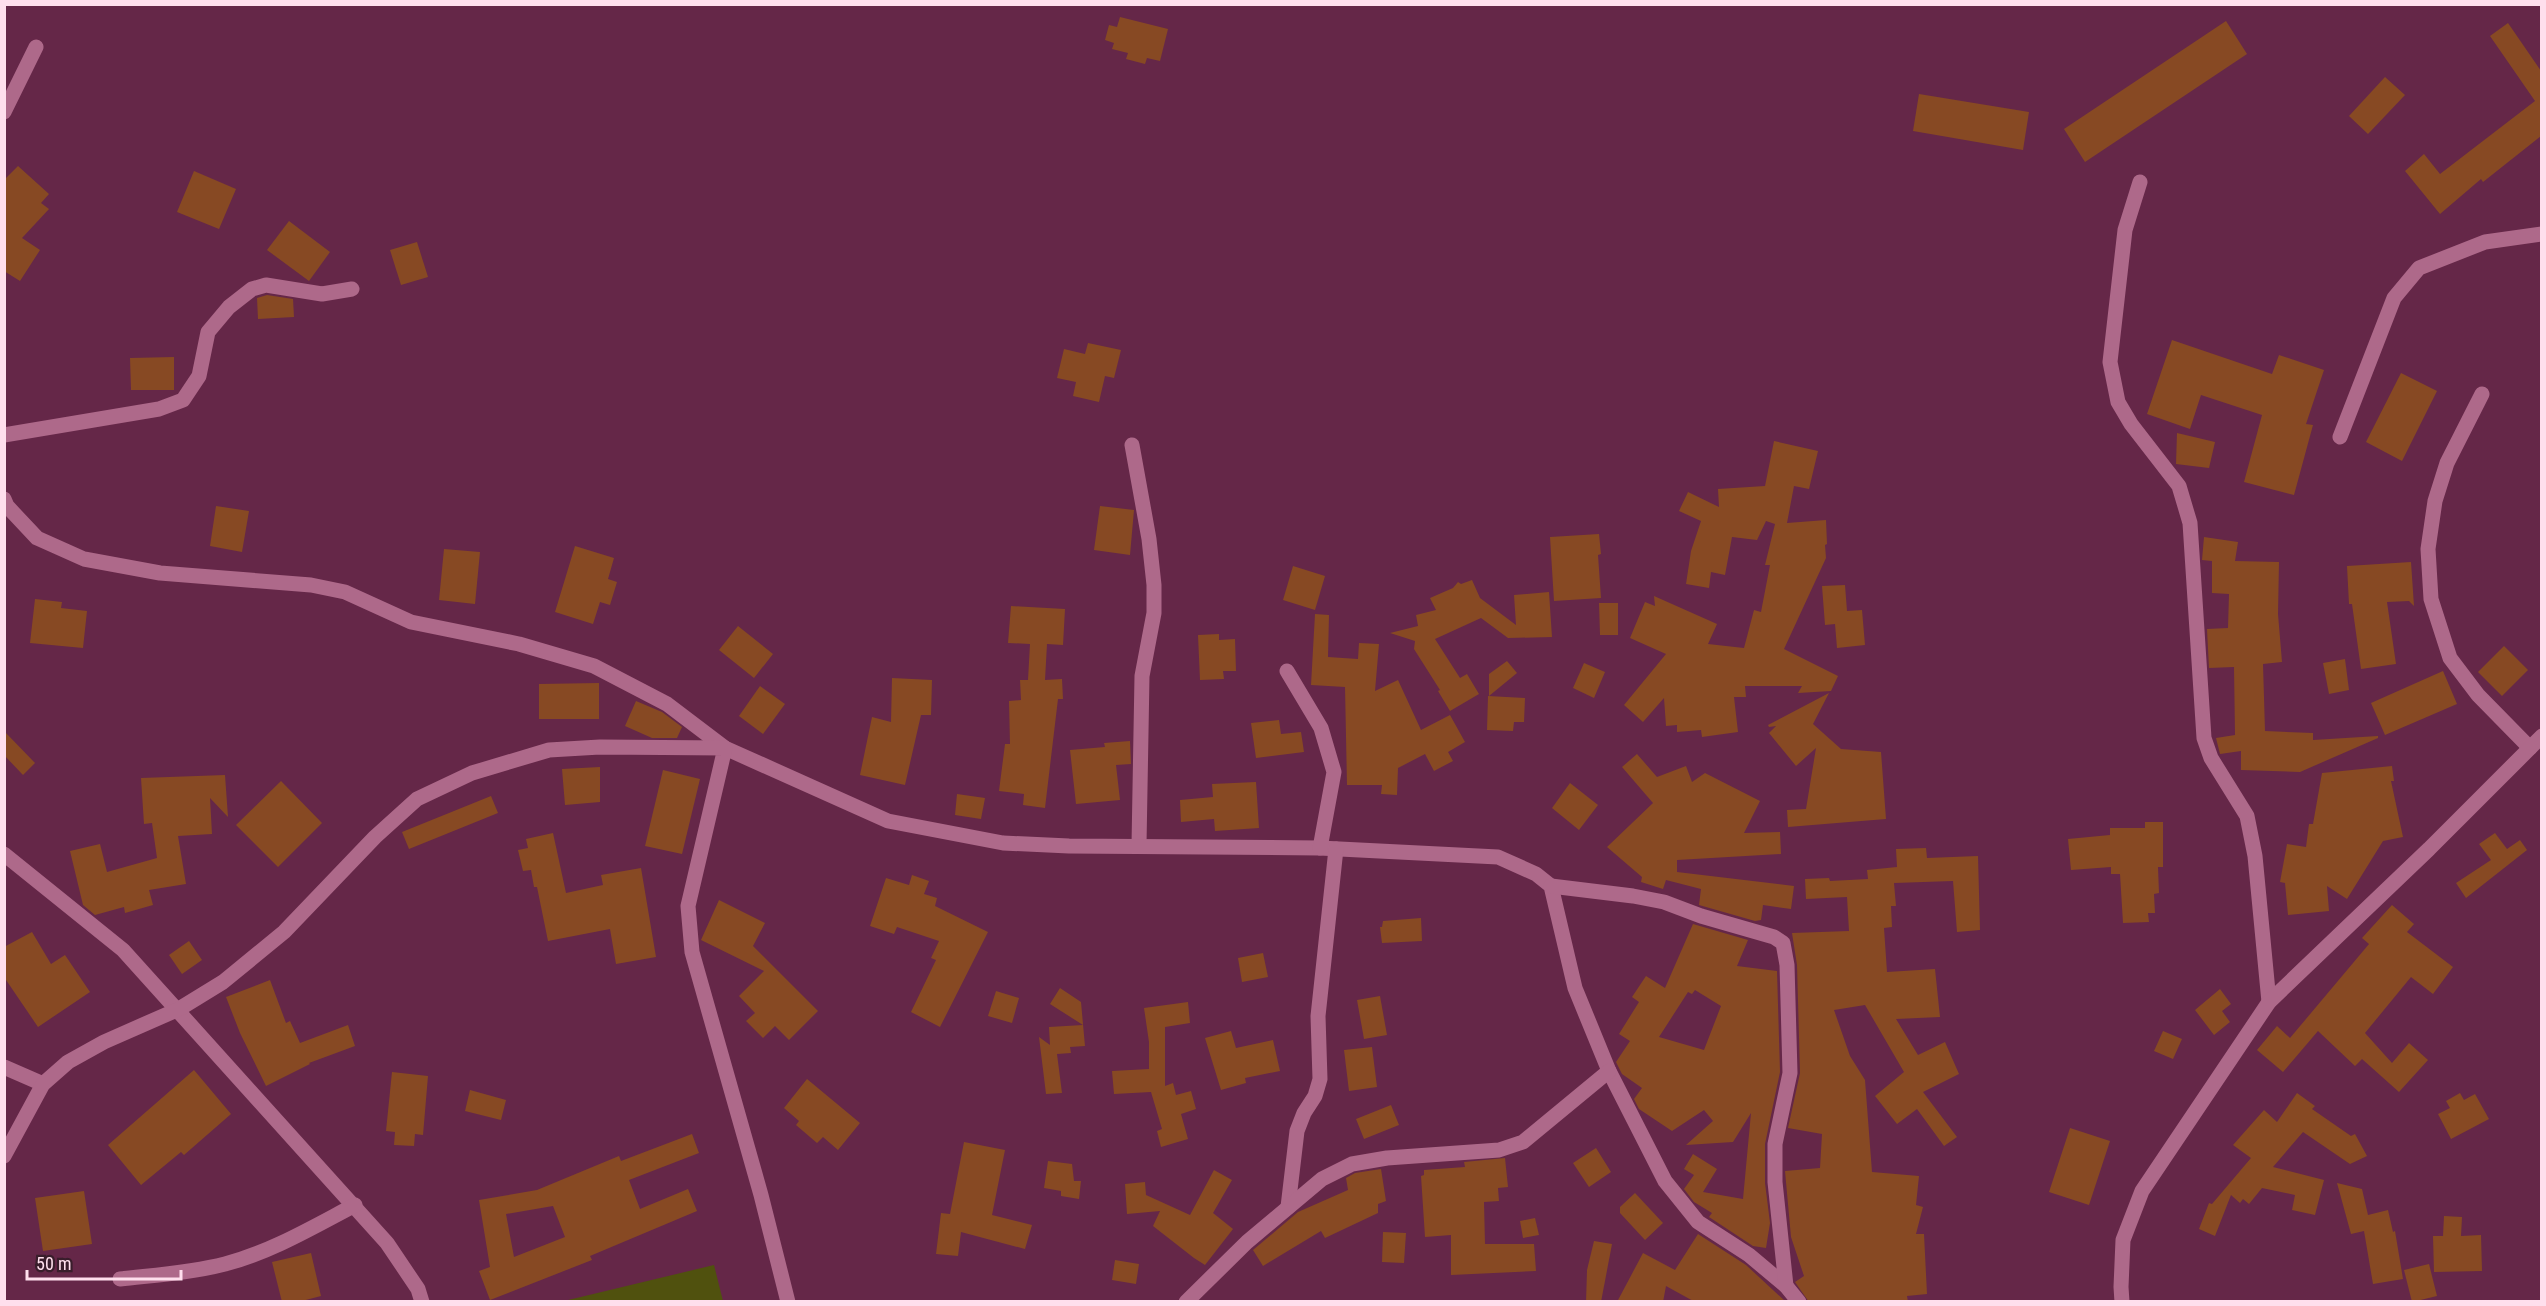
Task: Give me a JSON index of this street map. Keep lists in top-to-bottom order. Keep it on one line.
{"scale_bar":"50 m"}
